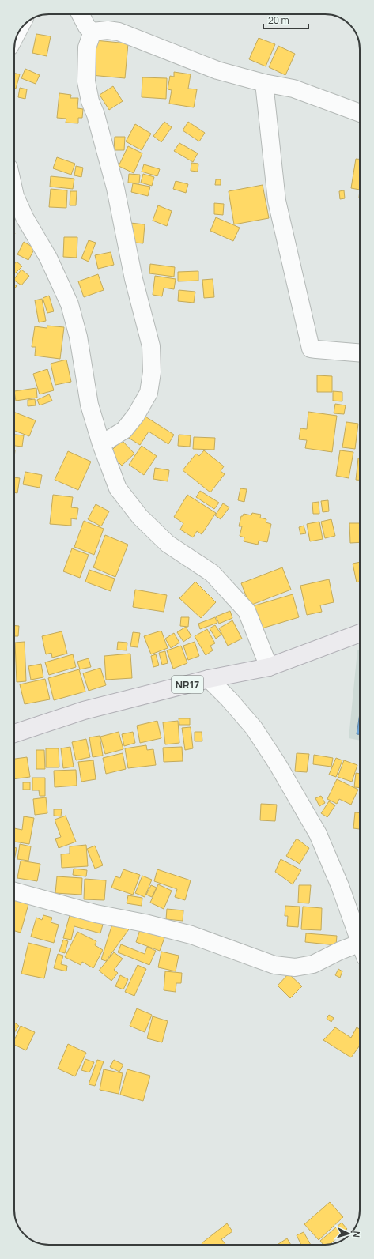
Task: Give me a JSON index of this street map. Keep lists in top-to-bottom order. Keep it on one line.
{"streets":{"main road":["NR17"]},"scale_bar":"20 m","north":"right"}
